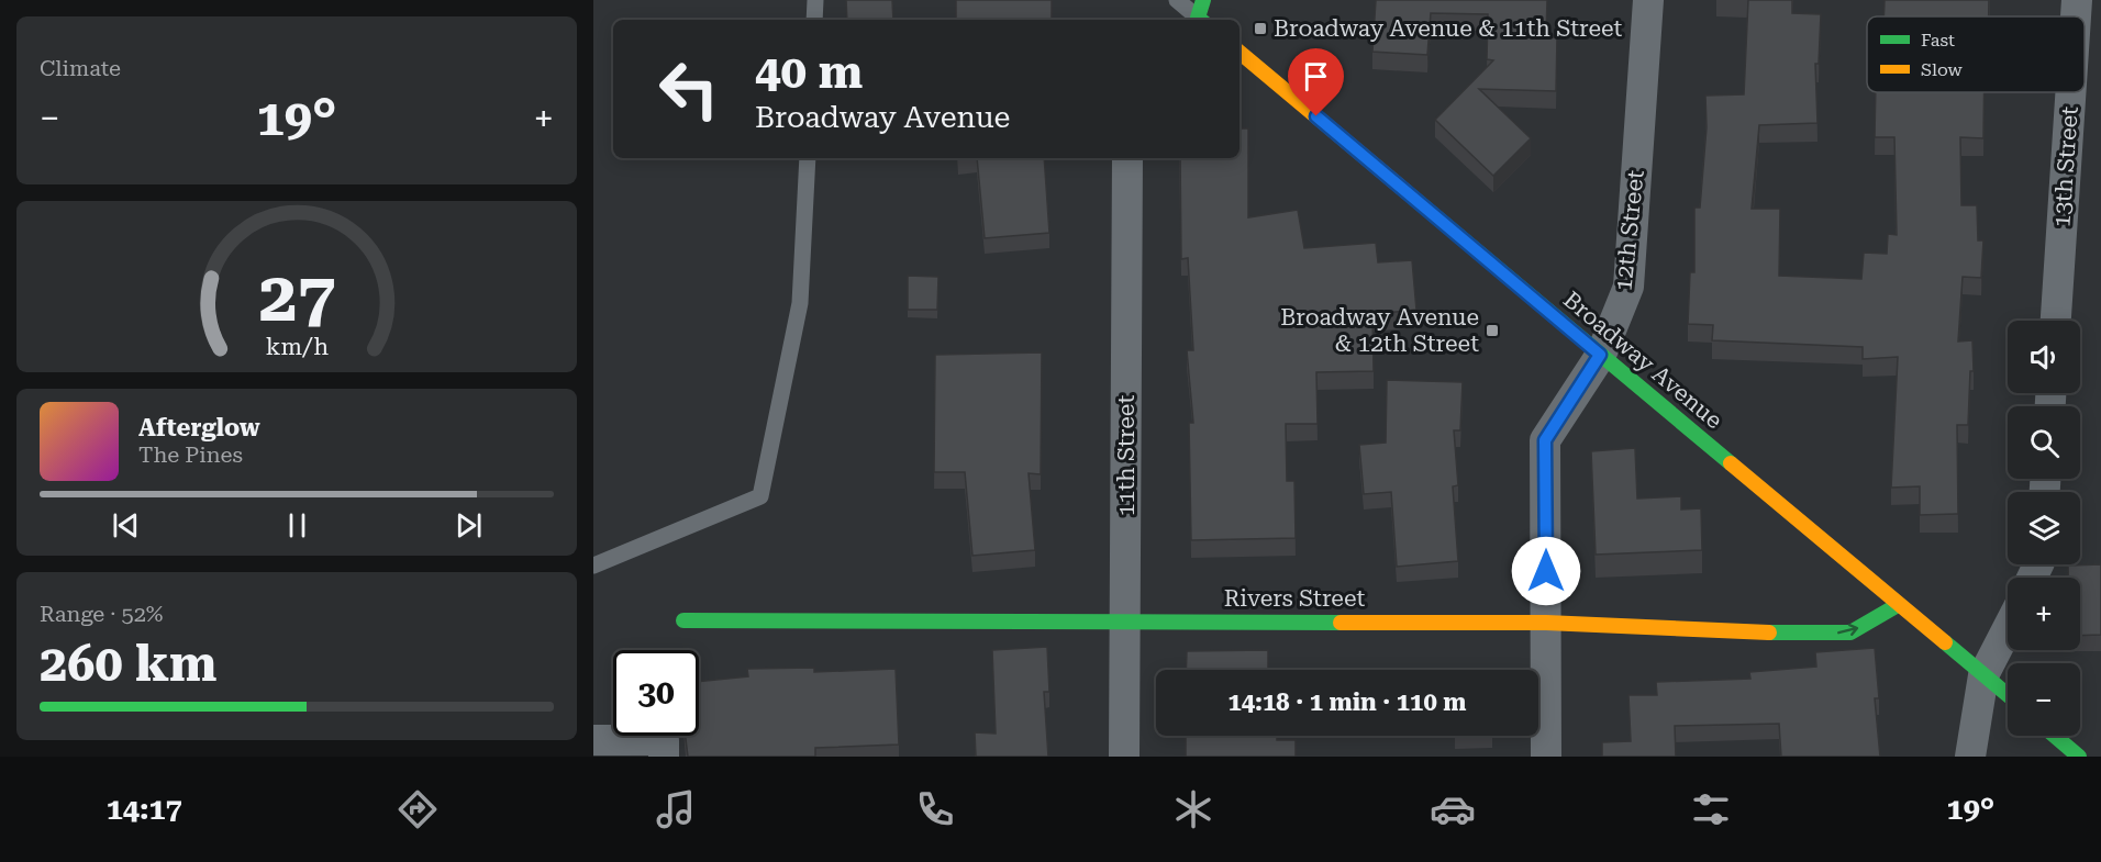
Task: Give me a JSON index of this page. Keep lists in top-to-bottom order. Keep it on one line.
{"streets":{"street":["13th Street","12th Street","Broadway Avenue","11th Street","Rivers Street"]},"crossings":[["12th Street","Broadway Avenue"],["12th Street","Rivers Street"],["Broadway Avenue","Rivers Street"],["11th Street","Rivers Street"]],"places":{"transit":["Broadway Avenue & 11th Street","Broadway Avenue & 12th Street"]},"legend":["Fast","Slow"],"page":{"tile":["Climate",["Range · 52%","260 km"]],"turn":["40 m","Broadway Avenue"],"heat":["−","19°","+"],"map_buttons":["+","−"],"song":["Afterglow","The Pines"],"limit":"30","trip":"14:18 · 1 min · 110 m","tabs":["14:17","19°"],"gauge":["27","km/h"]}}
